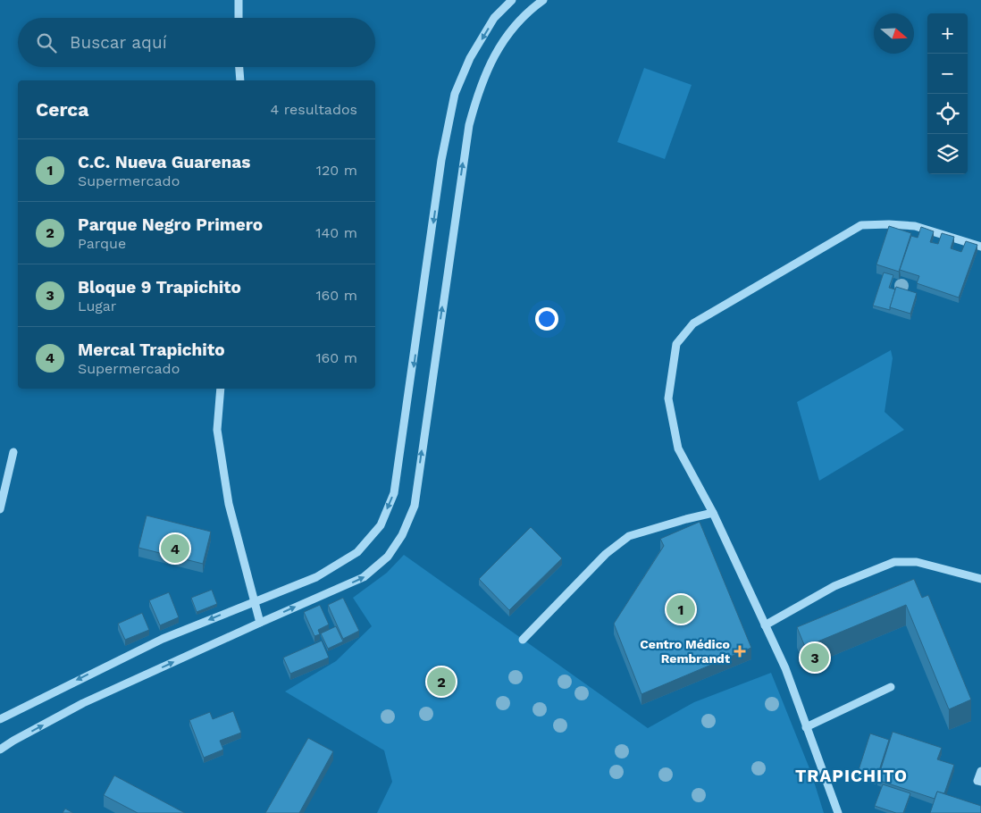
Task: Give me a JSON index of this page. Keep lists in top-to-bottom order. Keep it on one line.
{"districts":["TRAPICHITO"],"places":{"health":["Centro Médico Rembrandt"]},"north":"right","page":{"map_buttons":["+","−"],"search":"Buscar aquí","heading":["Cerca","4 resultados"],"list":[{"mark":"1","name":"C.C. Nueva Guarenas","note":"Supermercado","value":"120 m"},{"mark":"2","name":"Parque Negro Primero","note":"Parque","value":"140 m"},{"mark":"3","name":"Bloque 9 Trapichito","note":"Lugar","value":"160 m"},{"mark":"4","name":"Mercal Trapichito","note":"Supermercado","value":"160 m"}],"pins":["4","1","3","2"]}}
